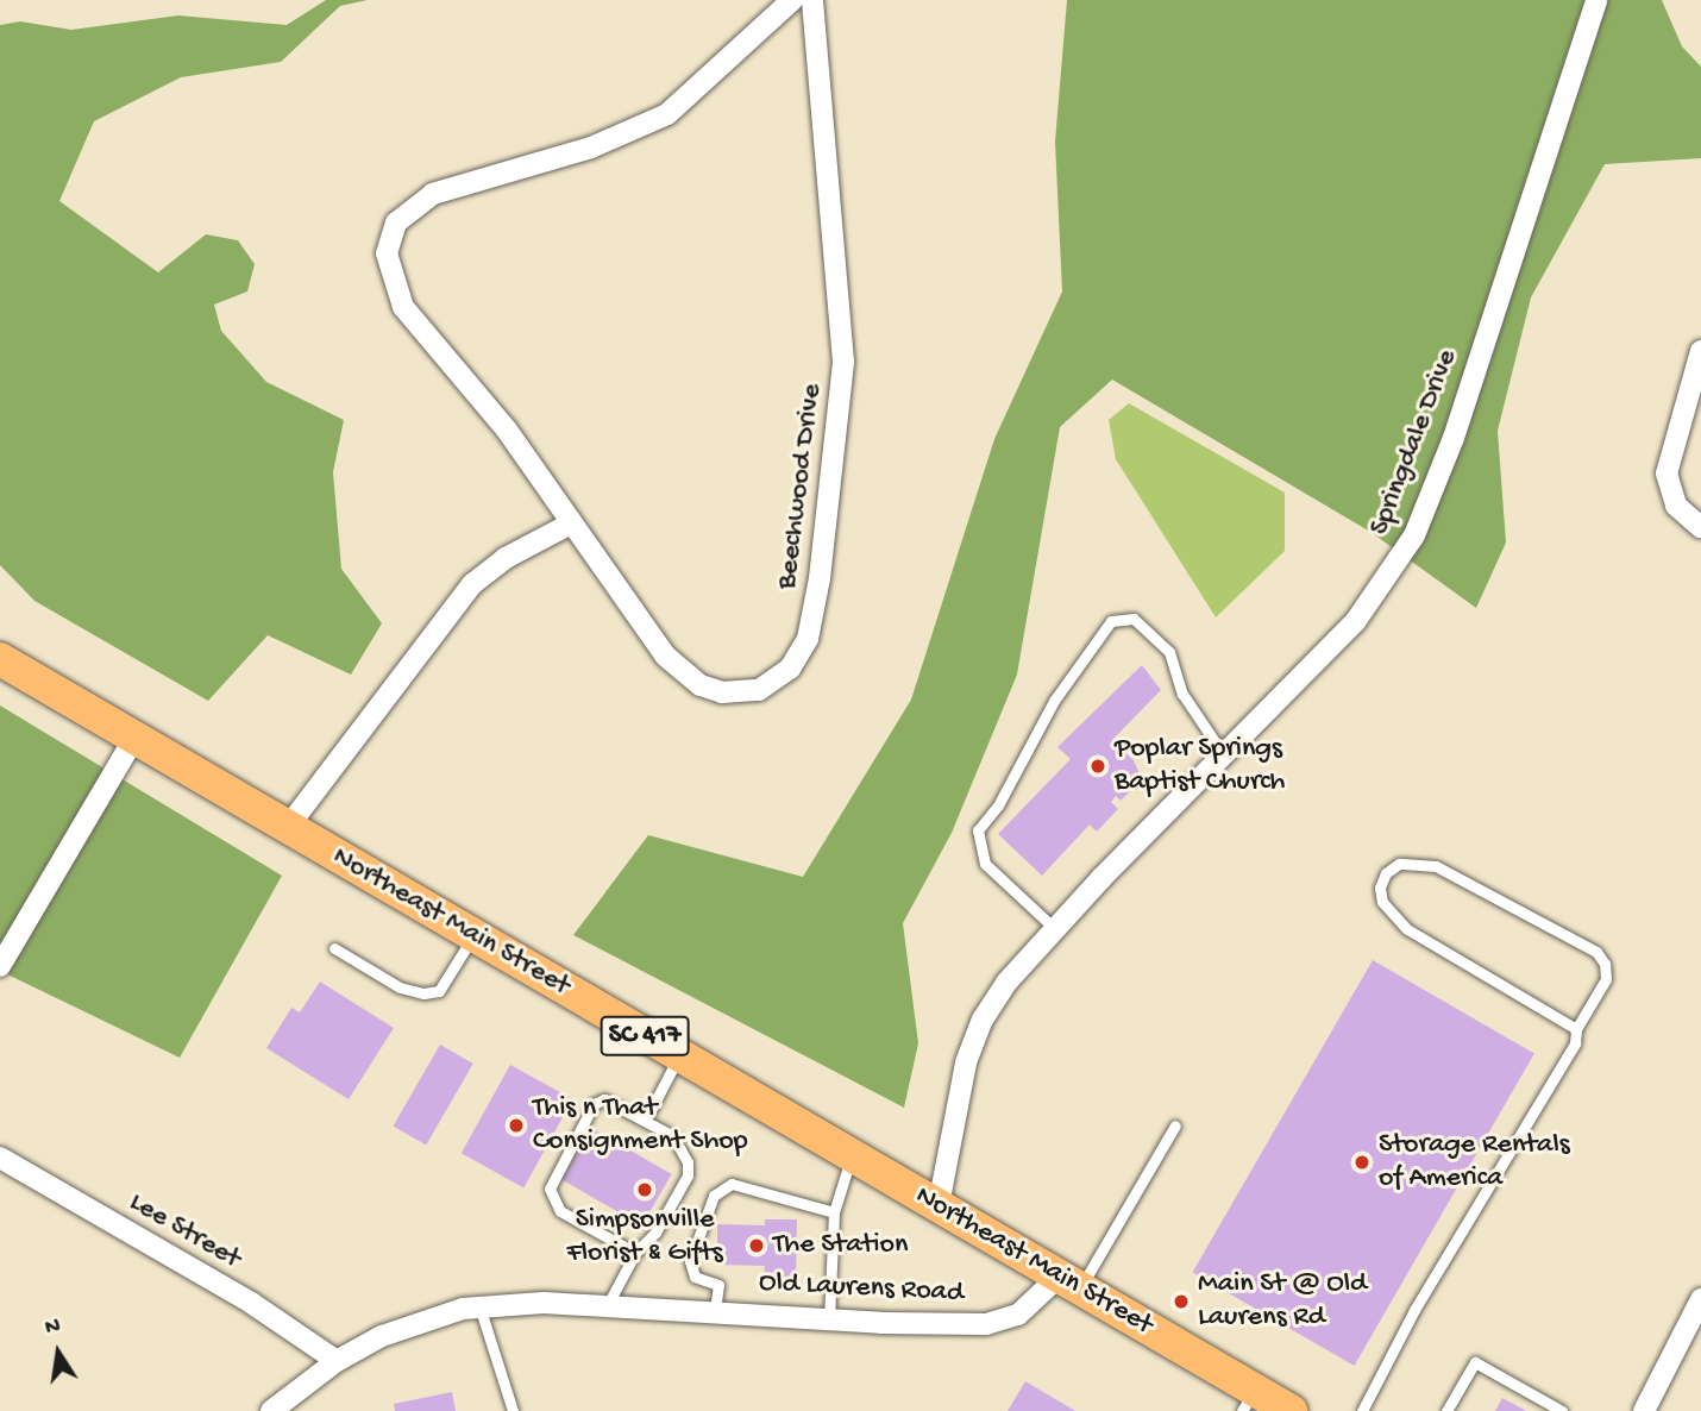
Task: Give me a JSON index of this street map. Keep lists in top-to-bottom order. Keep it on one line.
{"streets":{"main road":["Northeast Main Street","SC 417"],"street":["Springdale Drive","Beechwood Drive","Lee Street","Old Laurens Road"]},"crossings":[["Springdale Drive","Northeast Main Street"],["Northeast Main Street","Old Laurens Road"],["Lee Street","Old Laurens Road"]],"places":["Poplar Springs Baptist Church","This n That Consignment Shop","Storage Rentals of America","Simpsonville Florist & Gifts","The Station","Main St @ Old Laurens Rd"],"north":"top"}
